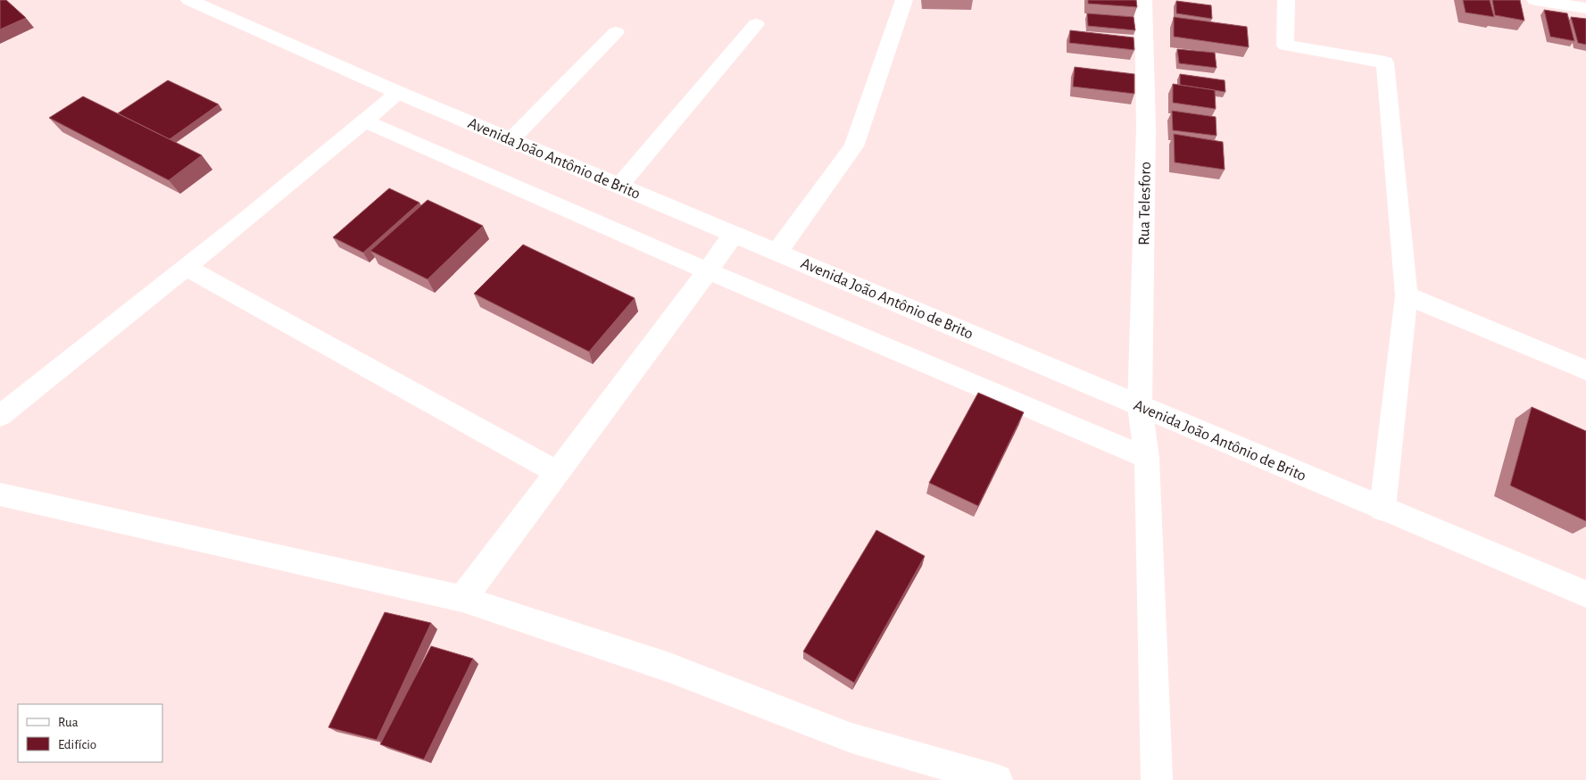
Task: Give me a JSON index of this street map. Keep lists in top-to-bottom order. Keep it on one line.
{"streets":{"street":["Avenida João Antônio de Brito","Rua Telesforo"]},"crossings":[["Avenida João Antônio de Brito","Rua Telesforo"]],"legend":["Rua","Edifício"]}
